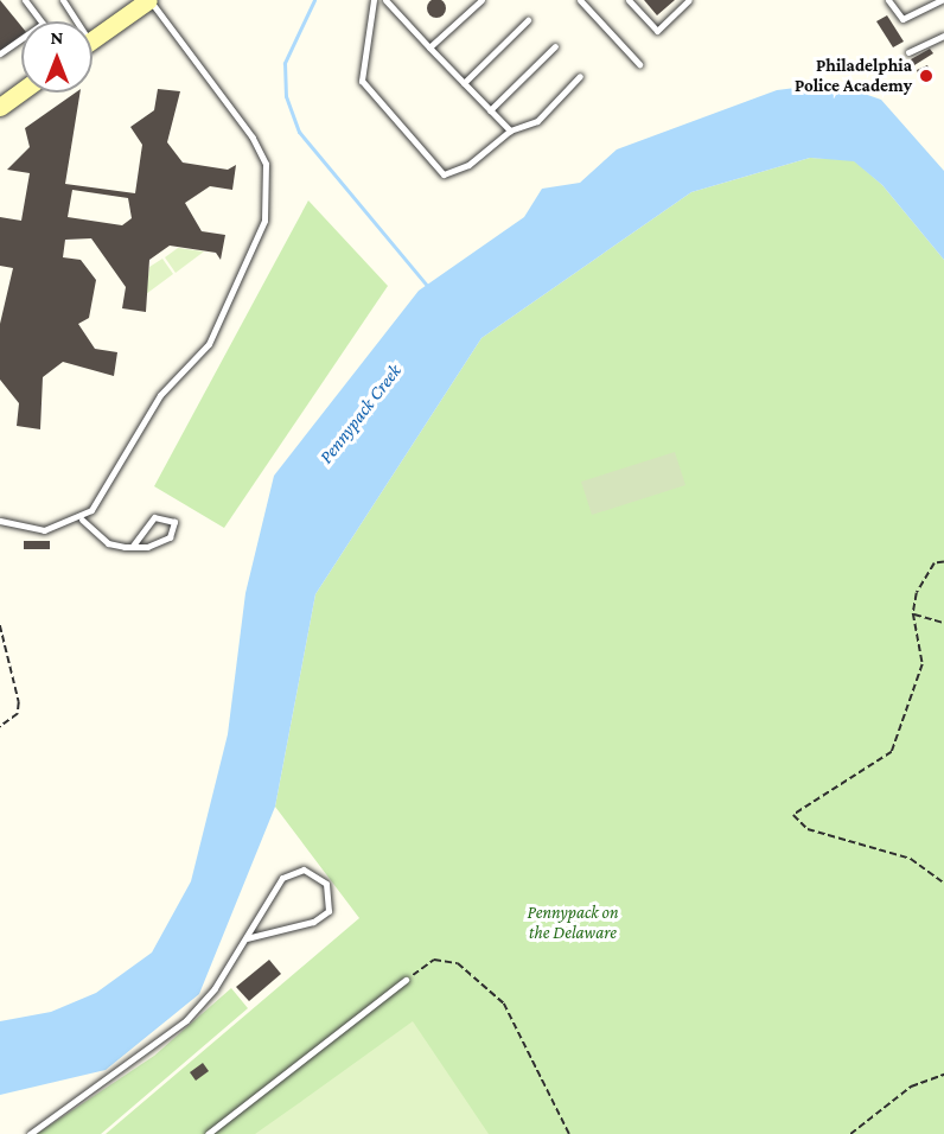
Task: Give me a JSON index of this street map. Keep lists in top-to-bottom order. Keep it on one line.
{"water":["Pennypack Creek"],"parks":["Pennypack on the Delaware"],"places":["Philadelphia Police Academy"],"north":"top"}
